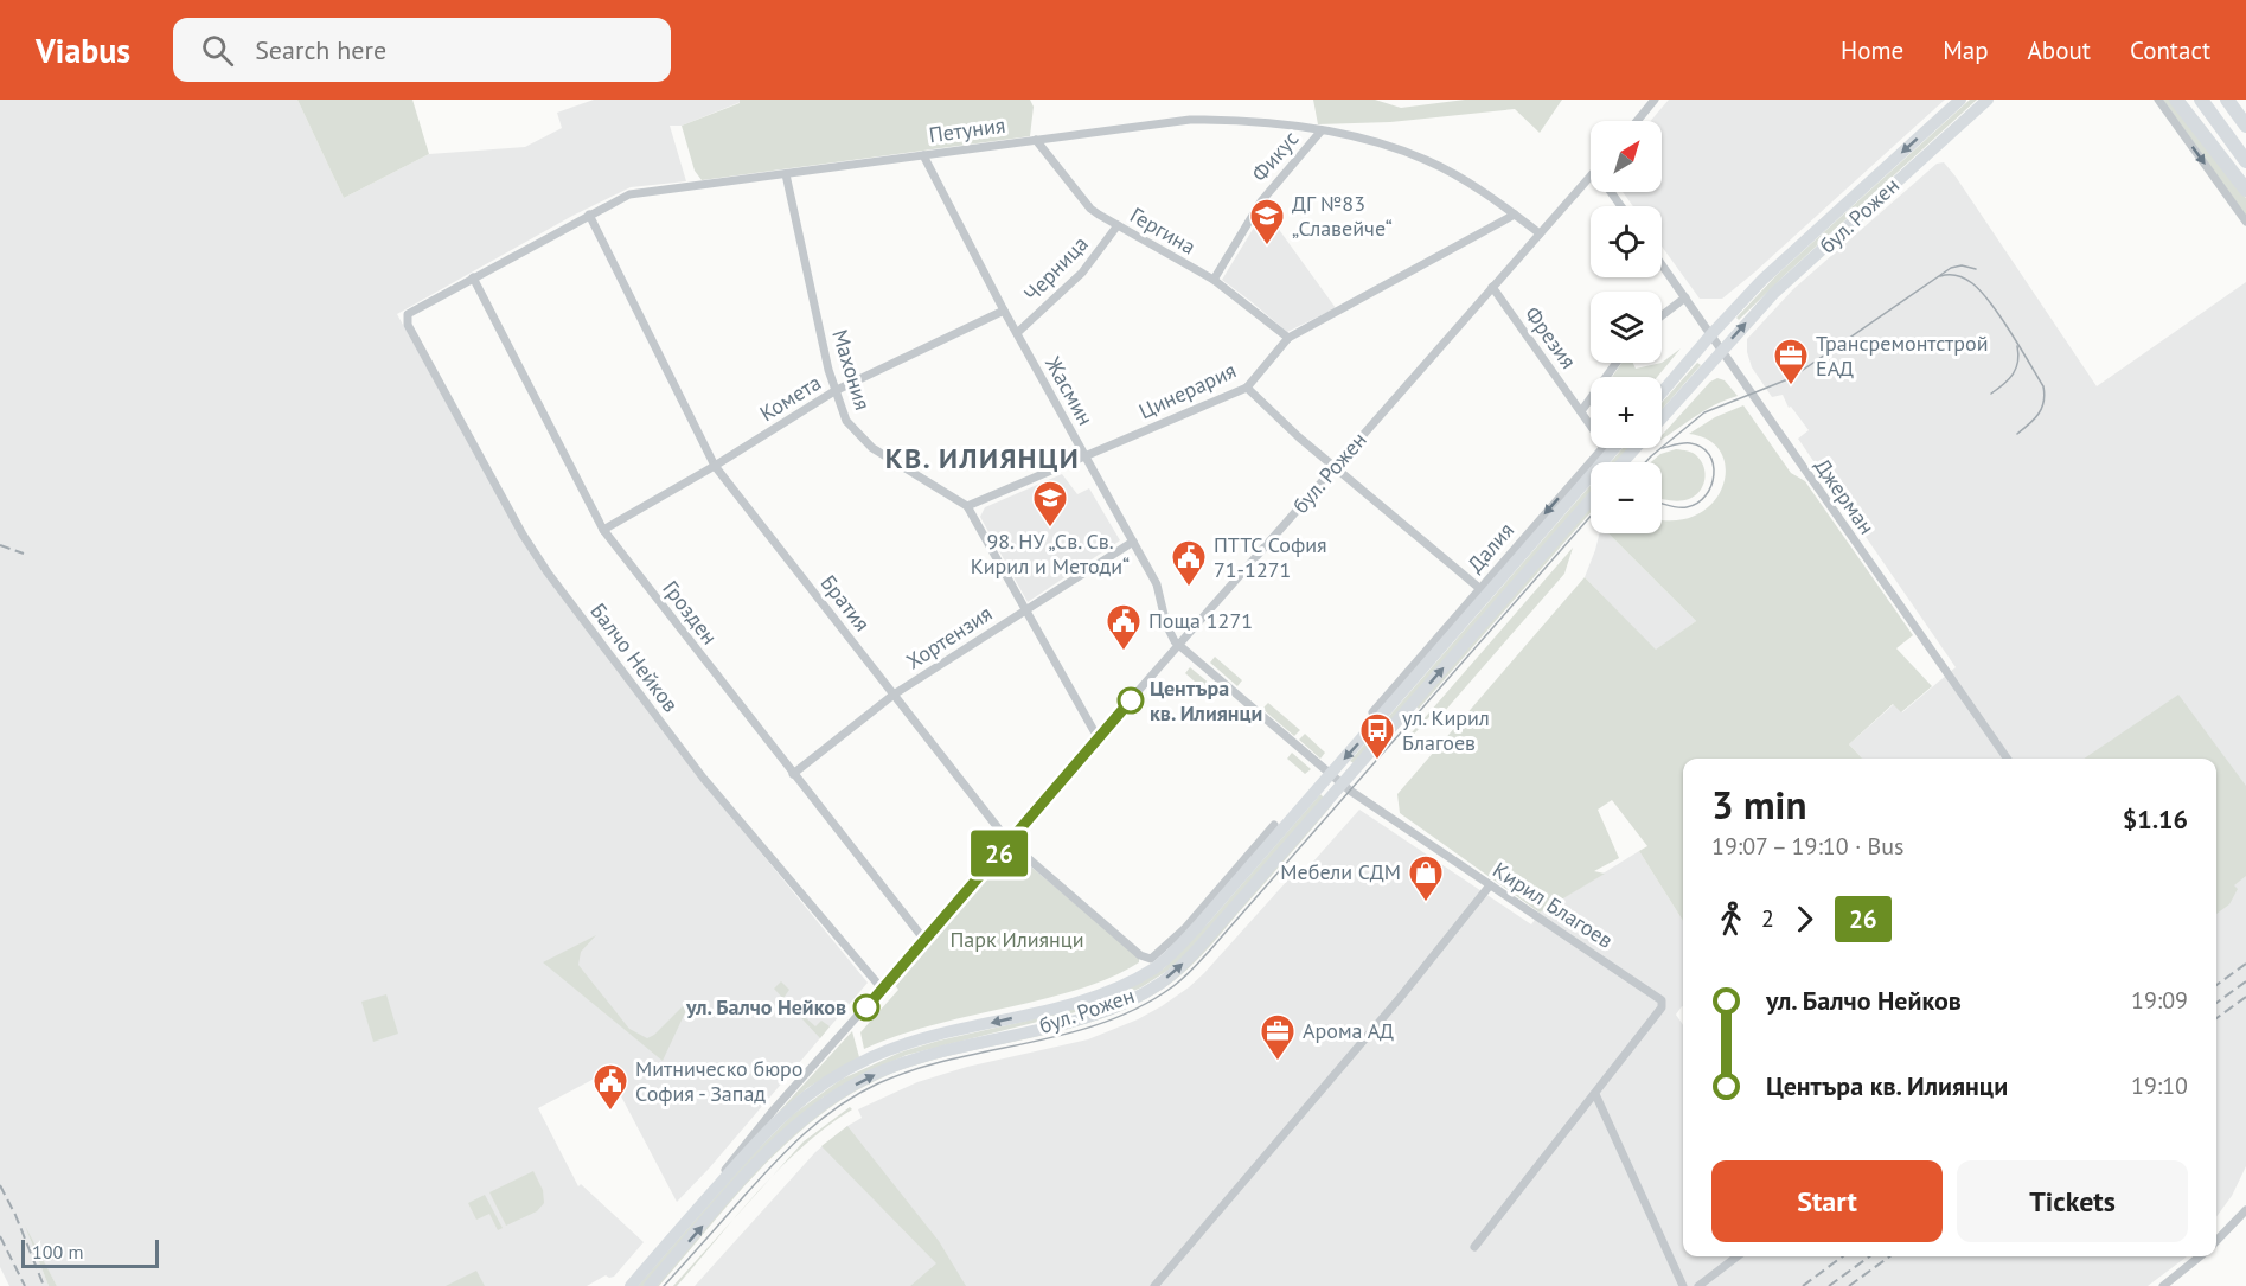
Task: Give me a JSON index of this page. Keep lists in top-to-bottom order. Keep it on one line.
{"streets":{"main road":["бул. Рожен"],"street":["Петуния","Фикус","Гергина","Черница","Фрезия","Махония","Жасмин","Цинерария","Комета","Джерман","Далия","Братия","Грозден","Хортензия","Балчо Нейков","Кирил Благоев"]},"crossings":[["Петуния","Фикус"],["Петуния","бул. Рожен"],["Петуния","Гергина"],["Петуния","Махония"],["Петуния","Жасмин"],["Петуния","Цинерария"],["Петуния","Братия"],["Петуния","Грозден"],["Петуния","Балчо Нейков"],["Фикус","Гергина"],["бул. Рожен","Фрезия"],["бул. Рожен","Жасмин"],["бул. Рожен","Джерман"],["бул. Рожен","Далия"],["бул. Рожен","Братия"],["бул. Рожен","Грозден"],["бул. Рожен","Балчо Нейков"],["бул. Рожен","Кирил Благоев"],["Гергина","Черница"],["Гергина","Цинерария"],["Черница","Жасмин"],["Махония","Цинерария"],["Махония","Комета"],["Жасмин","Цинерария"],["Жасмин","Комета"],["Жасмин","Хортензия"],["Жасмин","Кирил Благоев"],["Комета","Братия"],["Комета","Грозден"],["Братия","Хортензия"],["Грозден","Хортензия"]],"one_way":["Далия"],"districts":["КВ. ИЛИЯНЦИ"],"parks":["Парк Илиянци"],"places":{"school or university":["ДГ №83 „Славейче“","98. НУ „Св. Св. Кирил и Методи“"],"office":["Трансремонтстрой ЕАД","Арома АД"],"public building":["ПТТС София 71-1271","Поща 1271","Митническо бюро София - Запад"],"other":["Центъра кв. Илиянци","ул. Балчо Нейков"],"bus stop":["ул. Кирил Благоев"],"shop":["Мебели СДМ"]},"lines":["bus line 26"],"scale_bar":"100 m","north":"top right","page":{"header":"Viabus","search":"Search here","nav":["Home","Map","About","Contact"],"on_map":"26","map_buttons":["+","−"],"heading":["3 min","19:07 – 19:10 · Bus","$1.16"],"legs":["2","26"],"list":[{"name":"ул. Балчо Нейков","value":"19:09"},{"name":"Центъра кв. Илиянци","value":"19:10"}],"buttons":["Start","Tickets"],"scale":"100 m"}}
